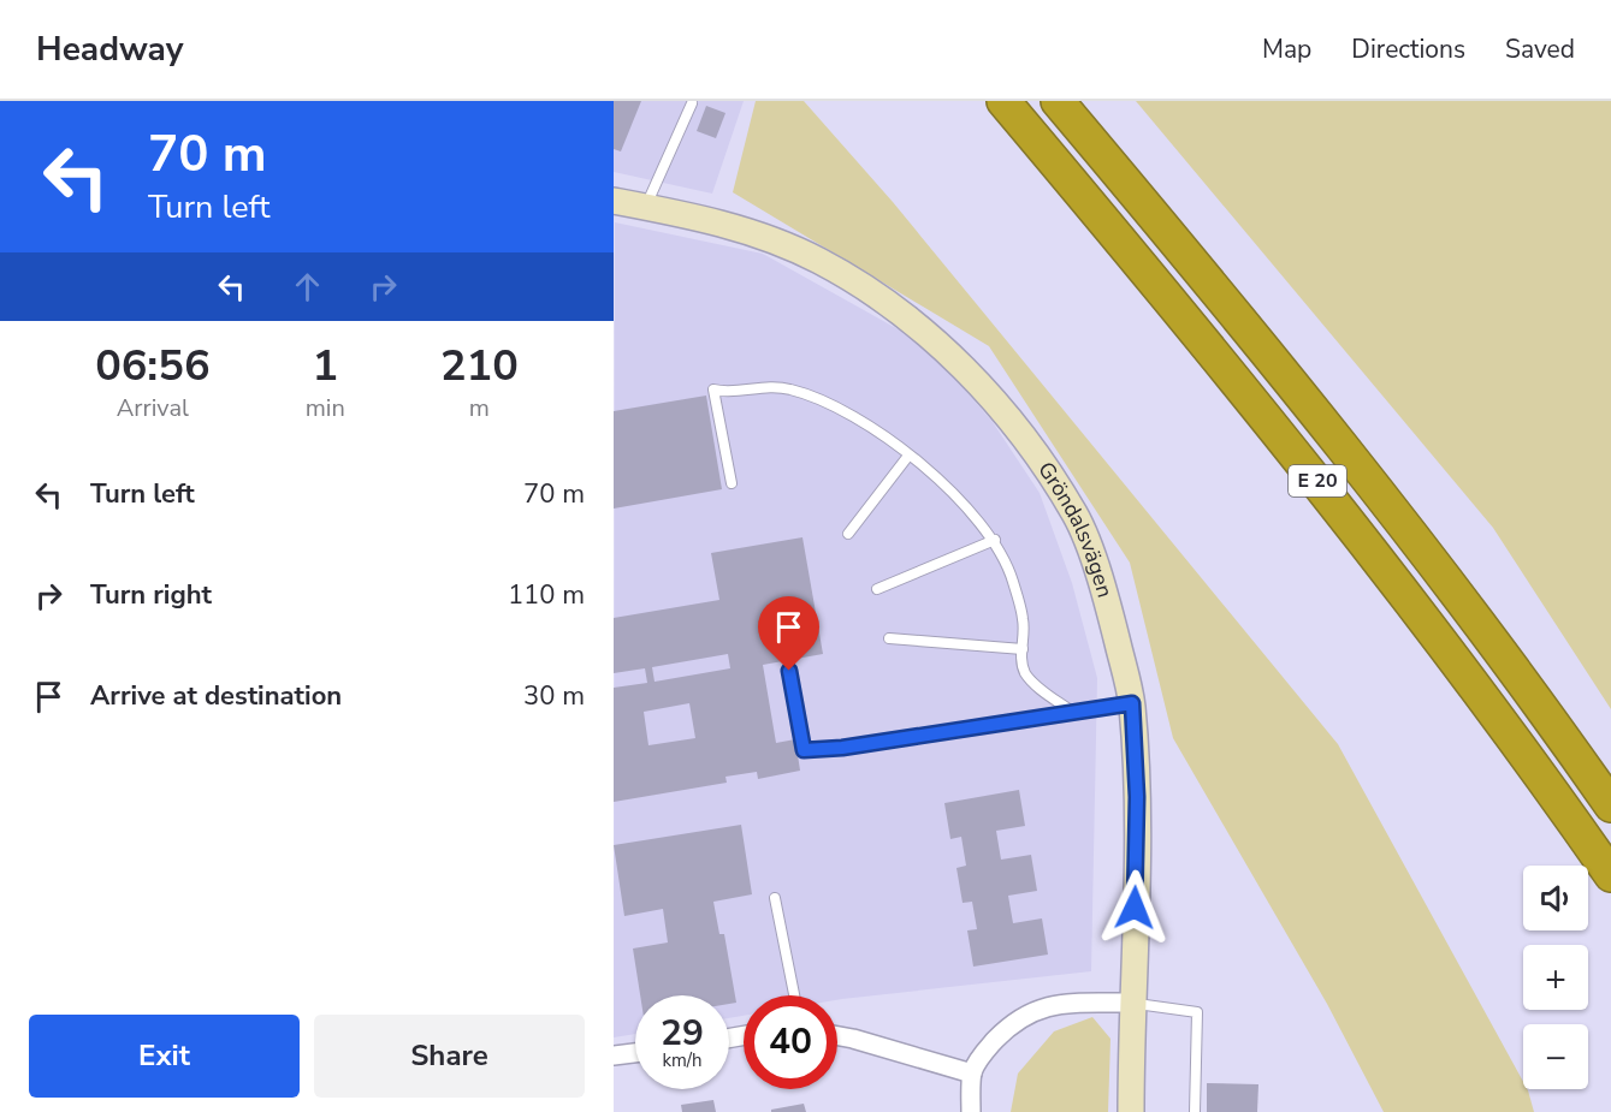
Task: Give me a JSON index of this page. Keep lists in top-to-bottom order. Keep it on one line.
{"streets":{"highway":["E 20"],"street":["Gröndalsvägen"]},"page":{"header":"Headway","nav":["Map","Directions","Saved"],"turn":["70 m","Turn left"],"eta":["06:56","Arrival","1","min","210","m"],"list":[{"name":"Turn left","value":"70 m"},{"name":"Turn right","value":"110 m"},{"name":"Arrive at destination","value":"30 m"}],"map_buttons":["+","−"],"speed":"29 km/h","limit":"40","buttons":["Exit","Share"]}}
